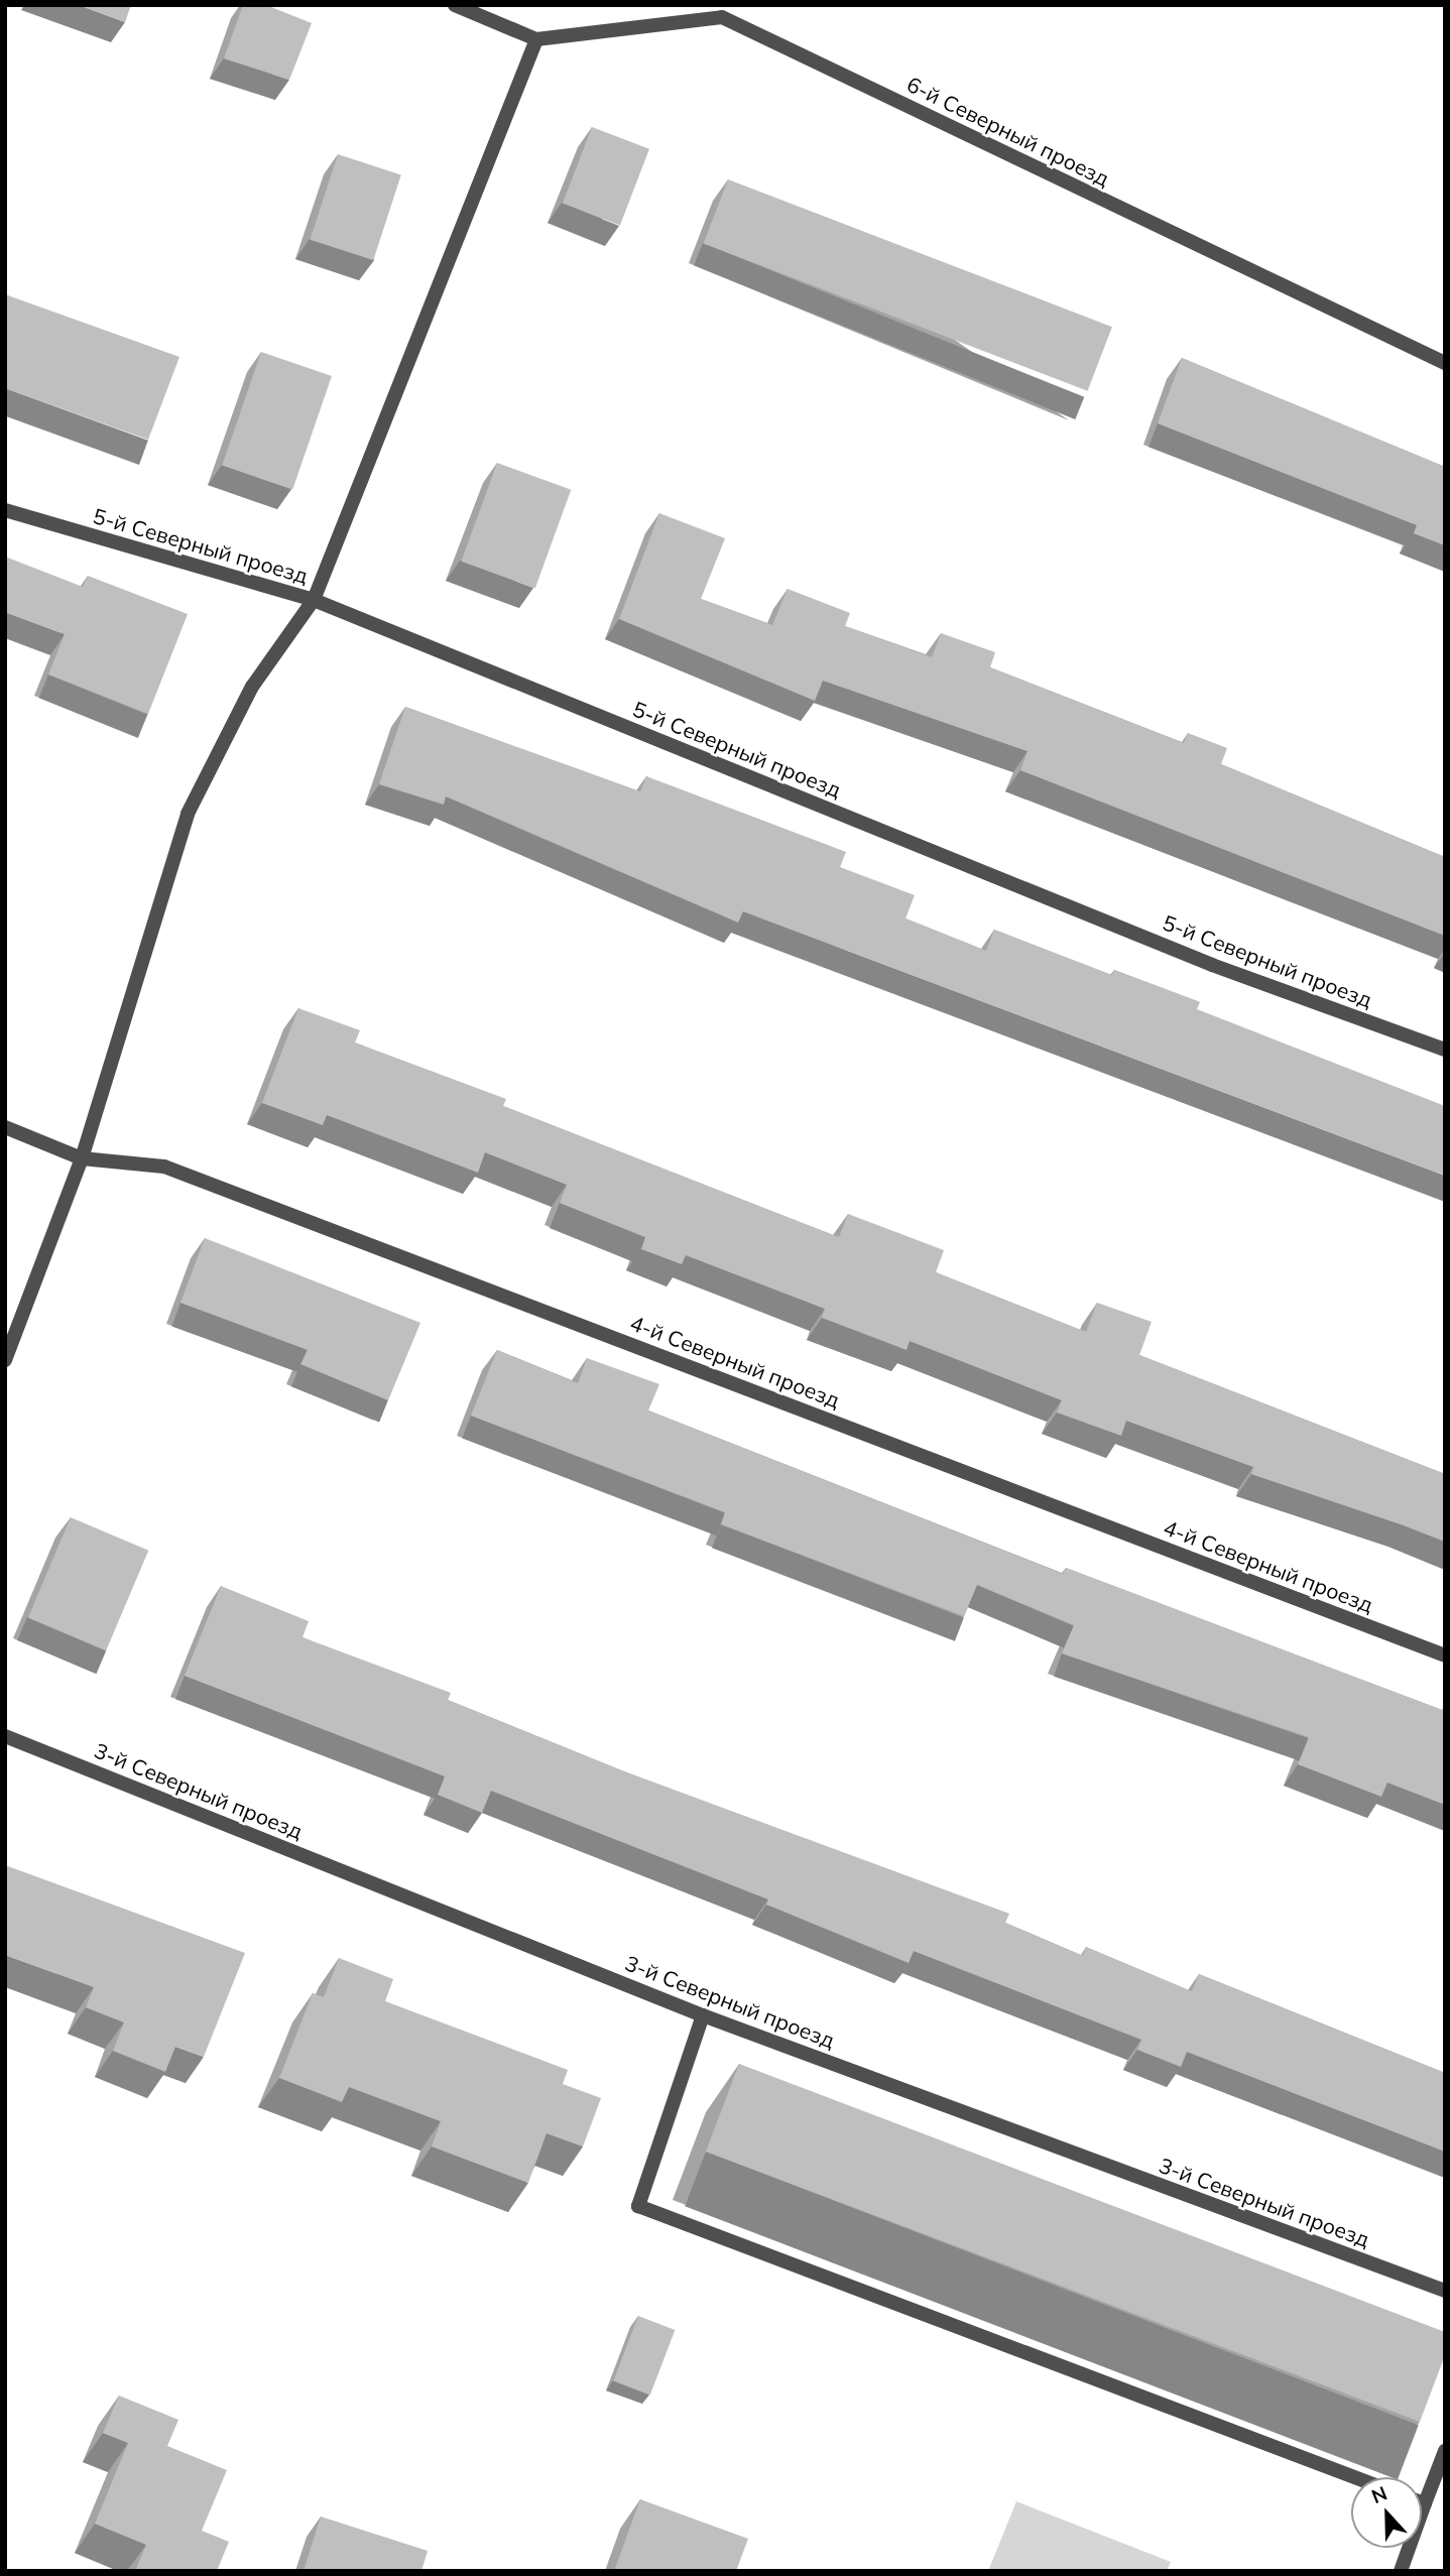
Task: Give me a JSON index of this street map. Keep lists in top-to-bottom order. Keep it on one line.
{"streets":{"street":["6-й Северный проезд","5-й Северный проезд","4-й Северный проезд","3-й Северный проезд"]},"north":"top"}
